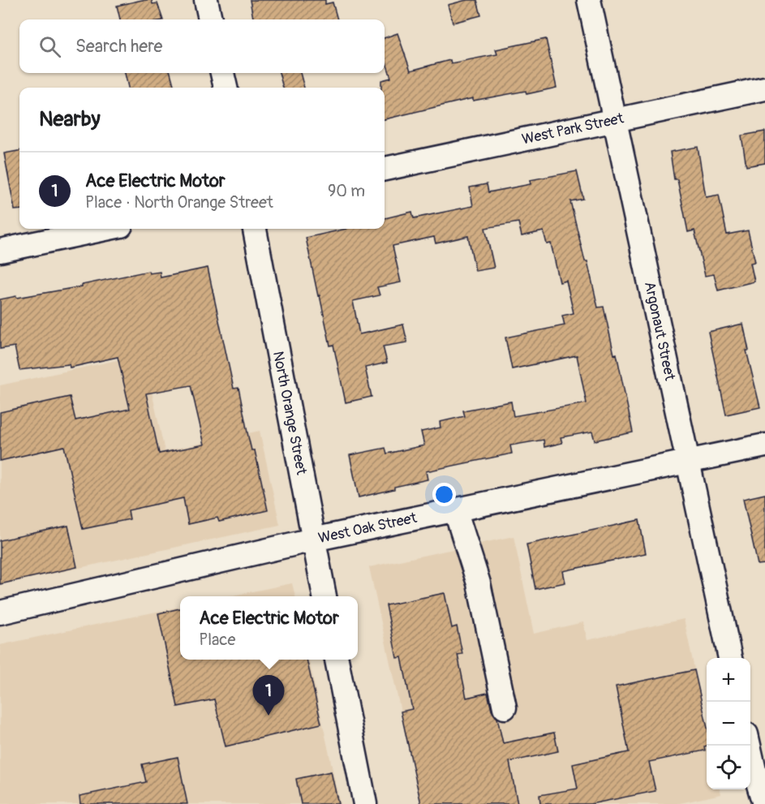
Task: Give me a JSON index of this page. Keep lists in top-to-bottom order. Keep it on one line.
{"streets":{"street":["West Park Street","Argonaut Street","North Orange Street","West Oak Street"]},"crossings":[["West Park Street","Argonaut Street"],["Argonaut Street","West Oak Street"],["North Orange Street","West Oak Street"]],"page":{"search":"Search here","heading":"Nearby","list":[{"mark":"1","name":"Ace Electric Motor","note":"Place · North Orange Street","value":"90 m"}],"popup":["Ace Electric Motor","Place"],"map_buttons":["+","−"],"pins":"1"}}
